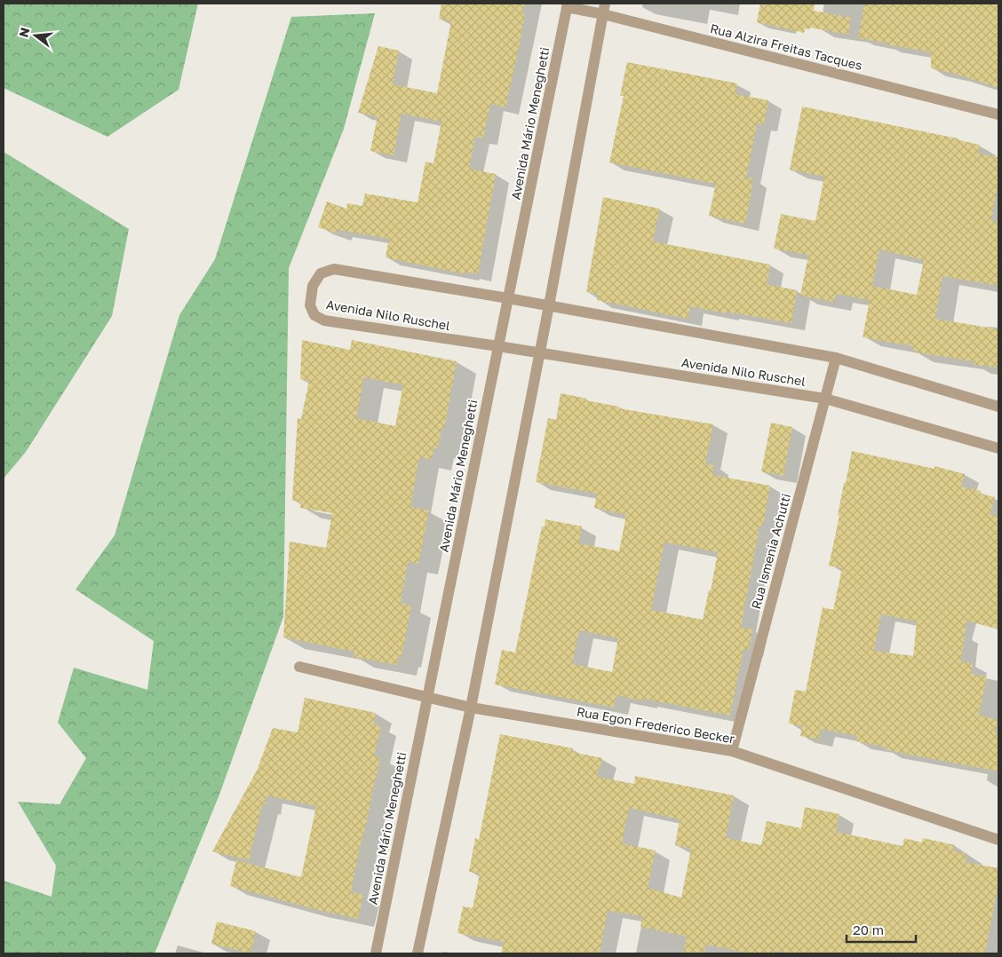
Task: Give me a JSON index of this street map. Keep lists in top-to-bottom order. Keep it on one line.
{"streets":{"street":["Rua Alzira Freitas Tacques","Avenida Mário Meneghetti","Avenida Nilo Ruschel","Rua Ismenia Achutti","Rua Egon Frederico Becker"]},"crossings":[["Rua Alzira Freitas Tacques","Avenida Mário Meneghetti"],["Avenida Mário Meneghetti","Avenida Nilo Ruschel"],["Avenida Mário Meneghetti","Rua Egon Frederico Becker"],["Avenida Nilo Ruschel","Rua Ismenia Achutti"],["Rua Ismenia Achutti","Rua Egon Frederico Becker"]],"scale_bar":"20 m","north":"left"}
